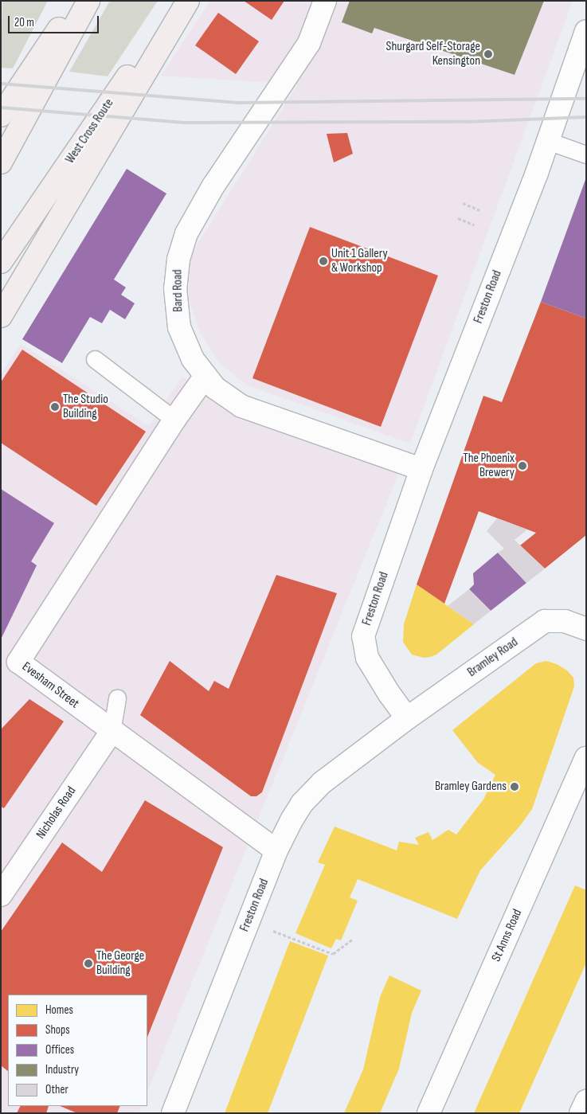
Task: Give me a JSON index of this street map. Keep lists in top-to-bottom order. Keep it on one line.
{"streets":{"highway":["West Cross Route"],"street":["Bard Road","Freston Road","Bramley Road","Evesham Street","Nicholas Road","St Anns Road"]},"crossings":[["Bard Road","Freston Road"],["Freston Road","Bramley Road"],["Freston Road","Evesham Street"],["Evesham Street","Nicholas Road"]],"places":["Shurgard Self-Storage Kensington","Unit 1 Gallery & Workshop","The Studio Building","The Phoenix Brewery","Bramley Gardens","The George Building"],"legend":["Homes","Shops","Offices","Industry","Other"],"scale_bar":"20 m"}
